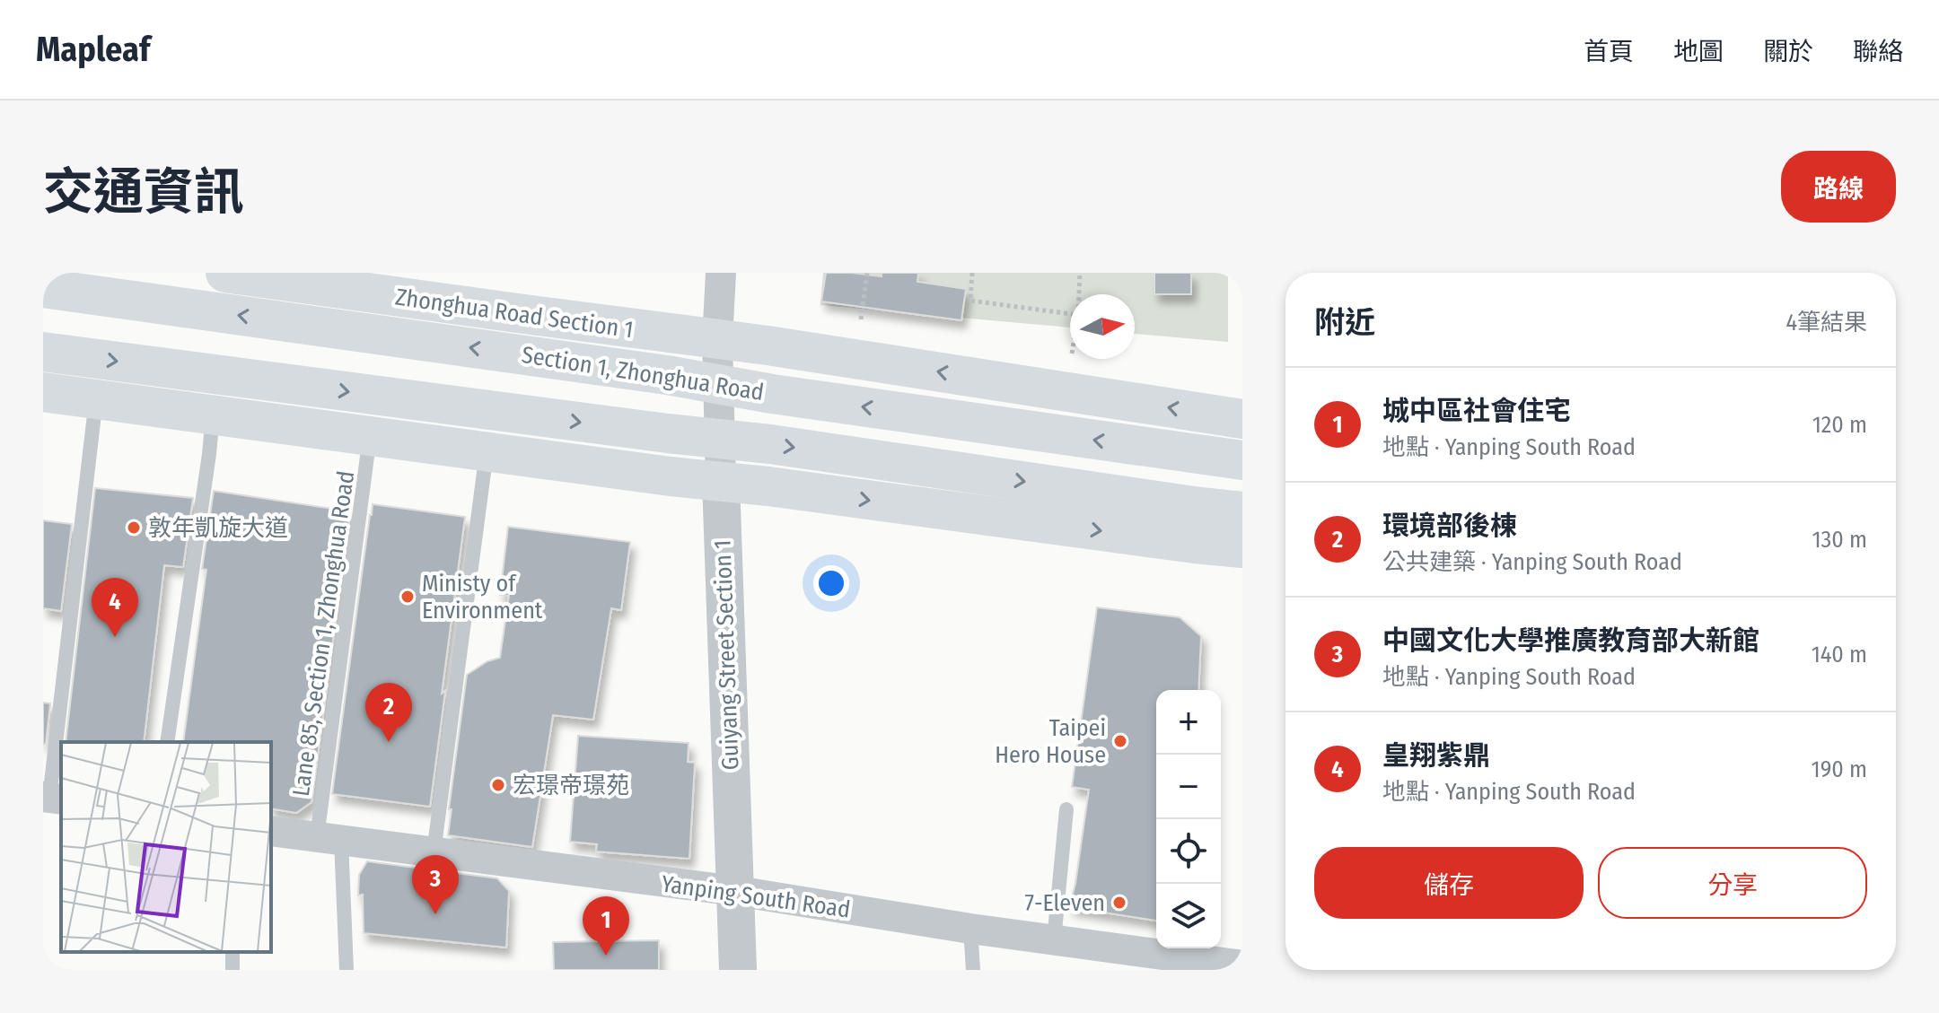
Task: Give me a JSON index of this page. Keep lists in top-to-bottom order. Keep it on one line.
{"streets":{"main road":["Zhonghua Road Section 1","Section 1, Zhonghua Road"],"street":["Guiyang Street Section 1","Yanping South Road"],"lane":["Lane 85, Section 1, Zhonghua Road"]},"crossings":[["Zhonghua Road Section 1","Section 1, Zhonghua Road"],["Zhonghua Road Section 1","Guiyang Street Section 1"],["Section 1, Zhonghua Road","Guiyang Street Section 1"],["Lane 85, Section 1, Zhonghua Road","Yanping South Road"],["Guiyang Street Section 1","Yanping South Road"]],"places":["敦年凱旋大道","Ministy of Environment","Taipei Hero House","宏璟帝璟苑","7-Eleven"],"north":"right","page":{"header":"Mapleaf","nav":["首頁","地圖","關於","聯絡"],"title":"交通資訊","buttons":["路線",["儲存","分享"]],"heading":["附近","4筆結果"],"list":[{"mark":"1","name":"城中區社會住宅","note":"地點 · Yanping South Road","value":"120 m"},{"mark":"2","name":"環境部後棟","note":"公共建築 · Yanping South Road","value":"130 m"},{"mark":"3","name":"中國文化大學推廣教育部大新館","note":"地點 · Yanping South Road","value":"140 m"},{"mark":"4","name":"皇翔紫鼎","note":"地點 · Yanping South Road","value":"190 m"}],"pins":["4","2","3","1"],"map_buttons":["+","−"]}}
